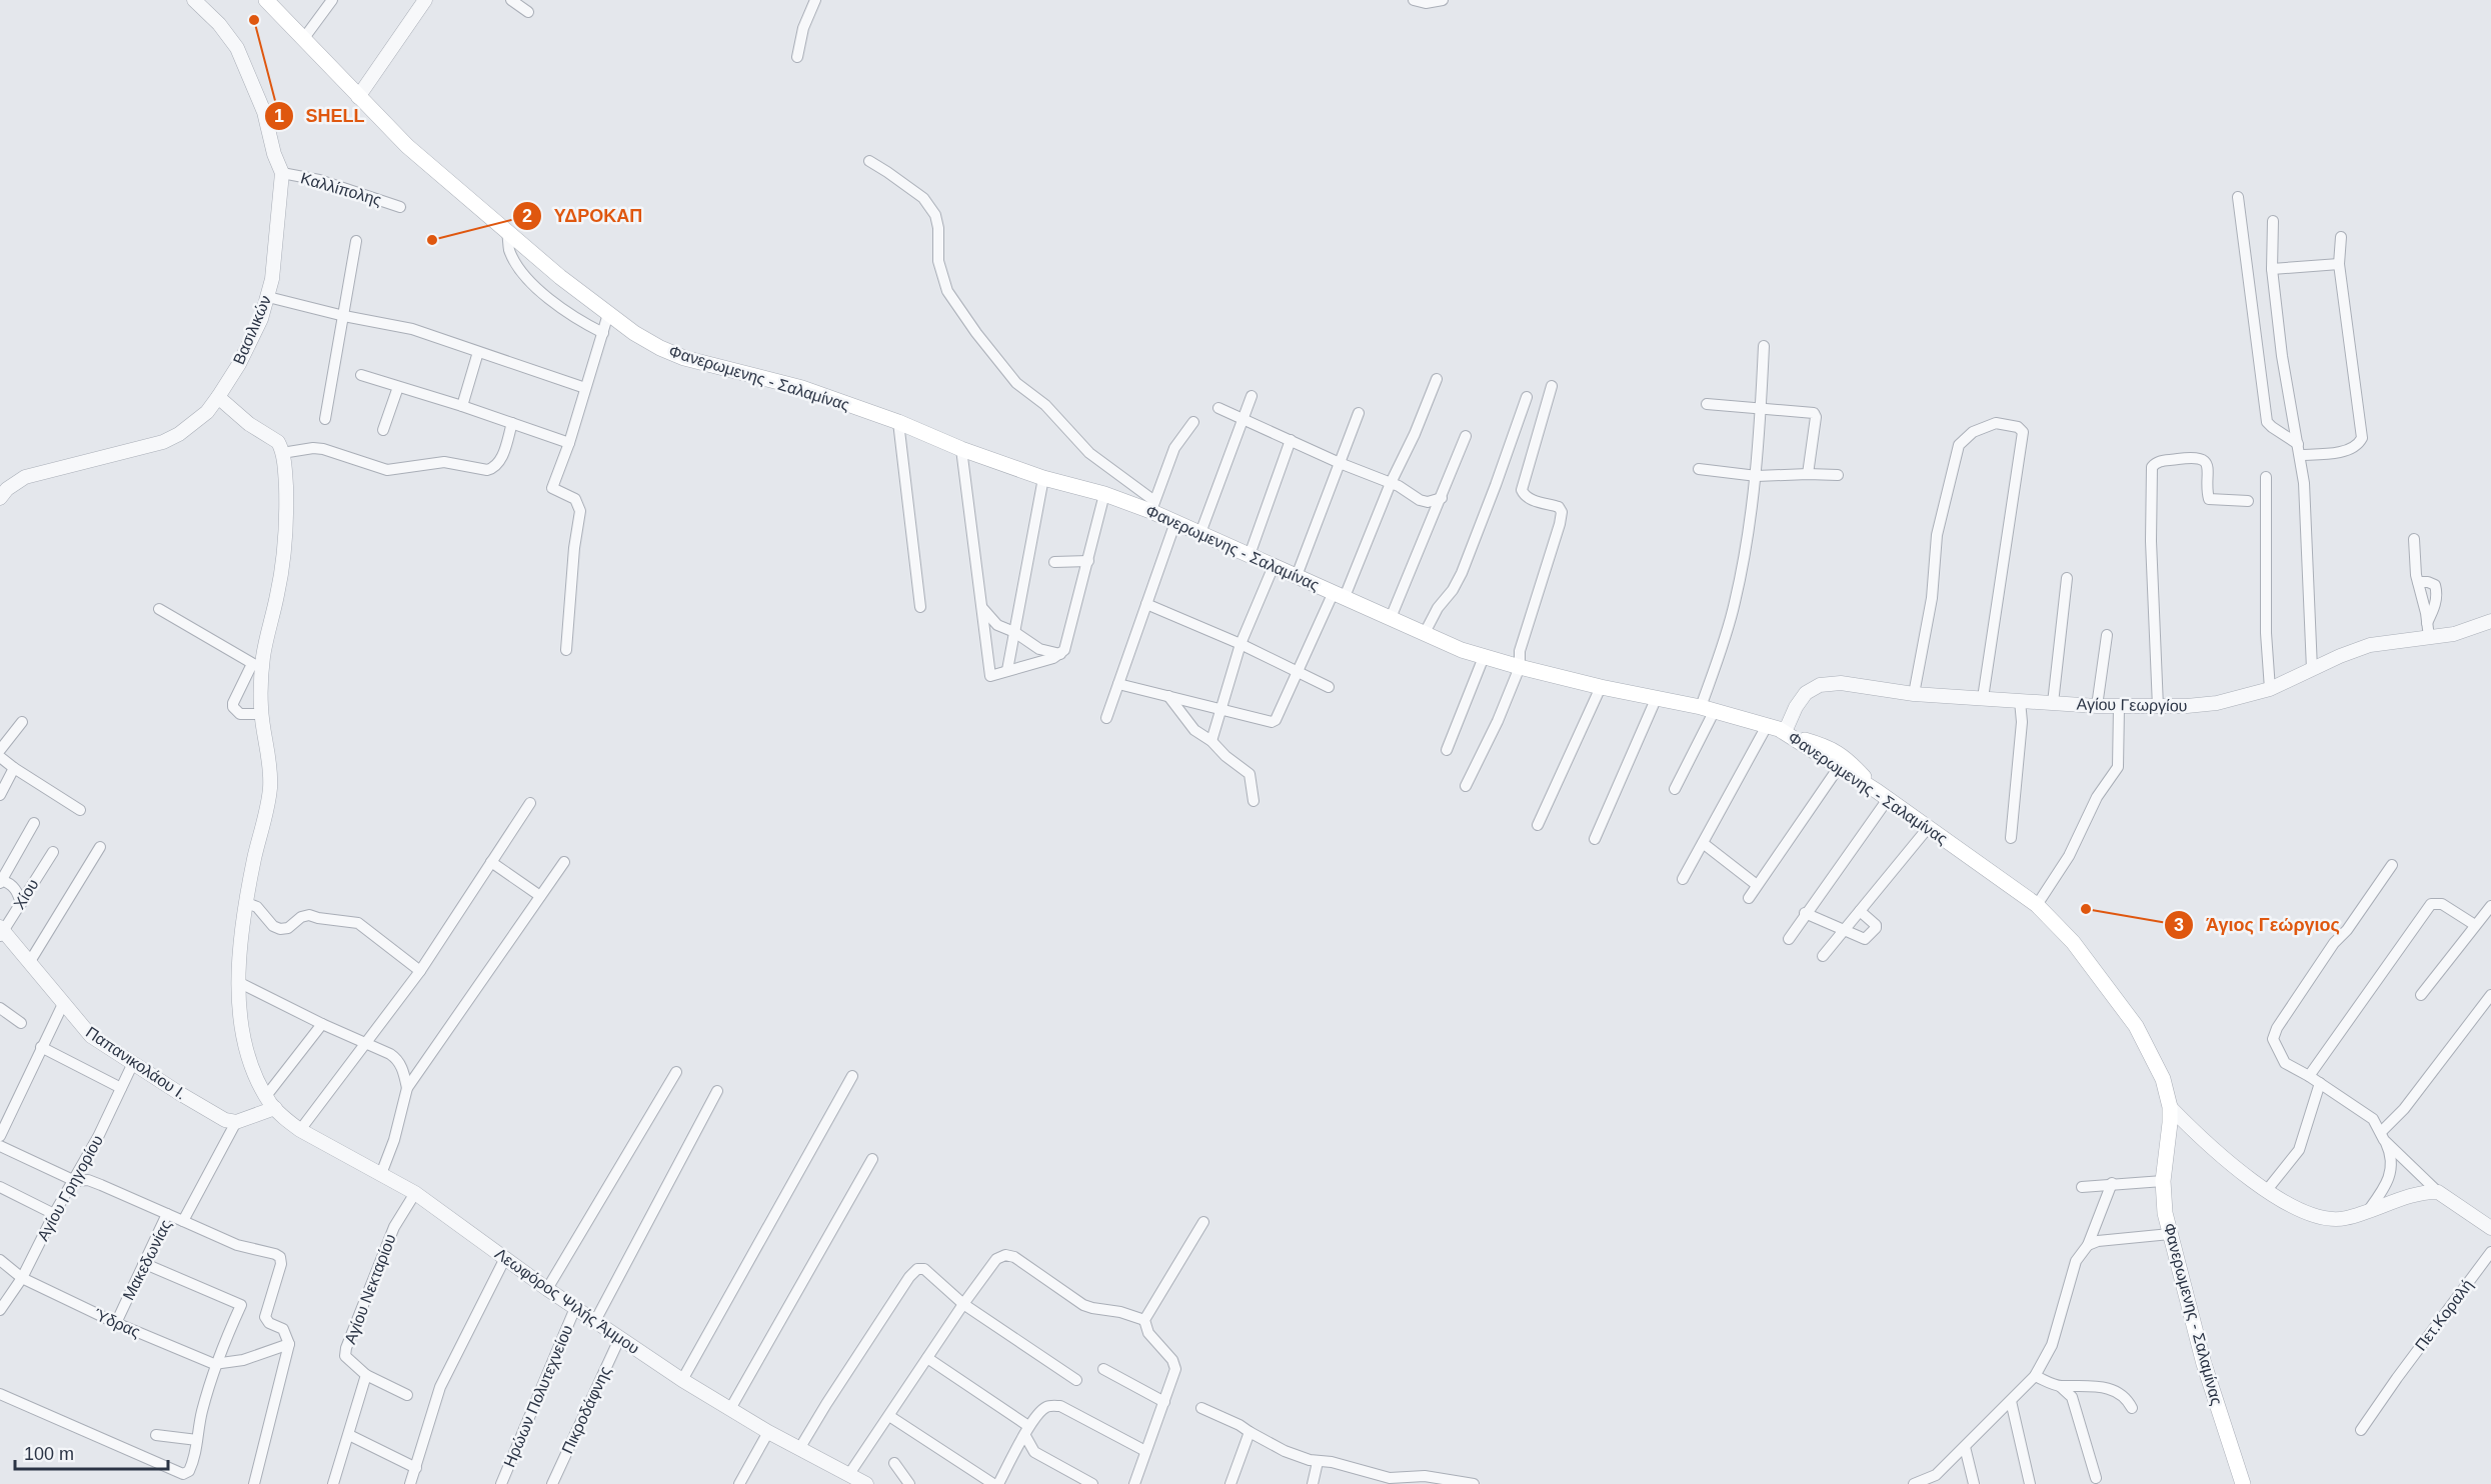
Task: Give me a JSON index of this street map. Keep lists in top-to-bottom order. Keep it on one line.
{"streets":{"main road":["Φανερωμενης - Σαλαμίνας"],"street":["Καλλίπολης","Βασιλικών","Αγίου Γεωργίου","Χίου","Παπανικολάου Ι.","Αγίου Γρηγορίου","Μακεδωνίας","Αγίου Νεκταρίου","Λεωφόρος Ψιλής Άμμου","Πετ.Κοραλή","Ύδρας","Ηρώων Πολυτεχνείου","Πικροδάφνης"]},"crossings":[["Καλλίπολης","Βασιλικών"],["Φανερωμενης - Σαλαμίνας","Αγίου Γεωργίου"],["Χίου","Παπανικολάου Ι."],["Παπανικολάου Ι.","Αγίου Γρηγορίου"],["Παπανικολάου Ι.","Μακεδωνίας"],["Αγίου Γρηγορίου","Ύδρας"],["Μακεδωνίας","Ύδρας"],["Αγίου Νεκταρίου","Λεωφόρος Ψιλής Άμμου"],["Λεωφόρος Ψιλής Άμμου","Ηρώων Πολυτεχνείου"],["Λεωφόρος Ψιλής Άμμου","Πικροδάφνης"]],"places":["SHELL","ΥΔΡΟΚΑΠ","Άγιος Γεώργιος"],"scale_bar":"100 m"}
